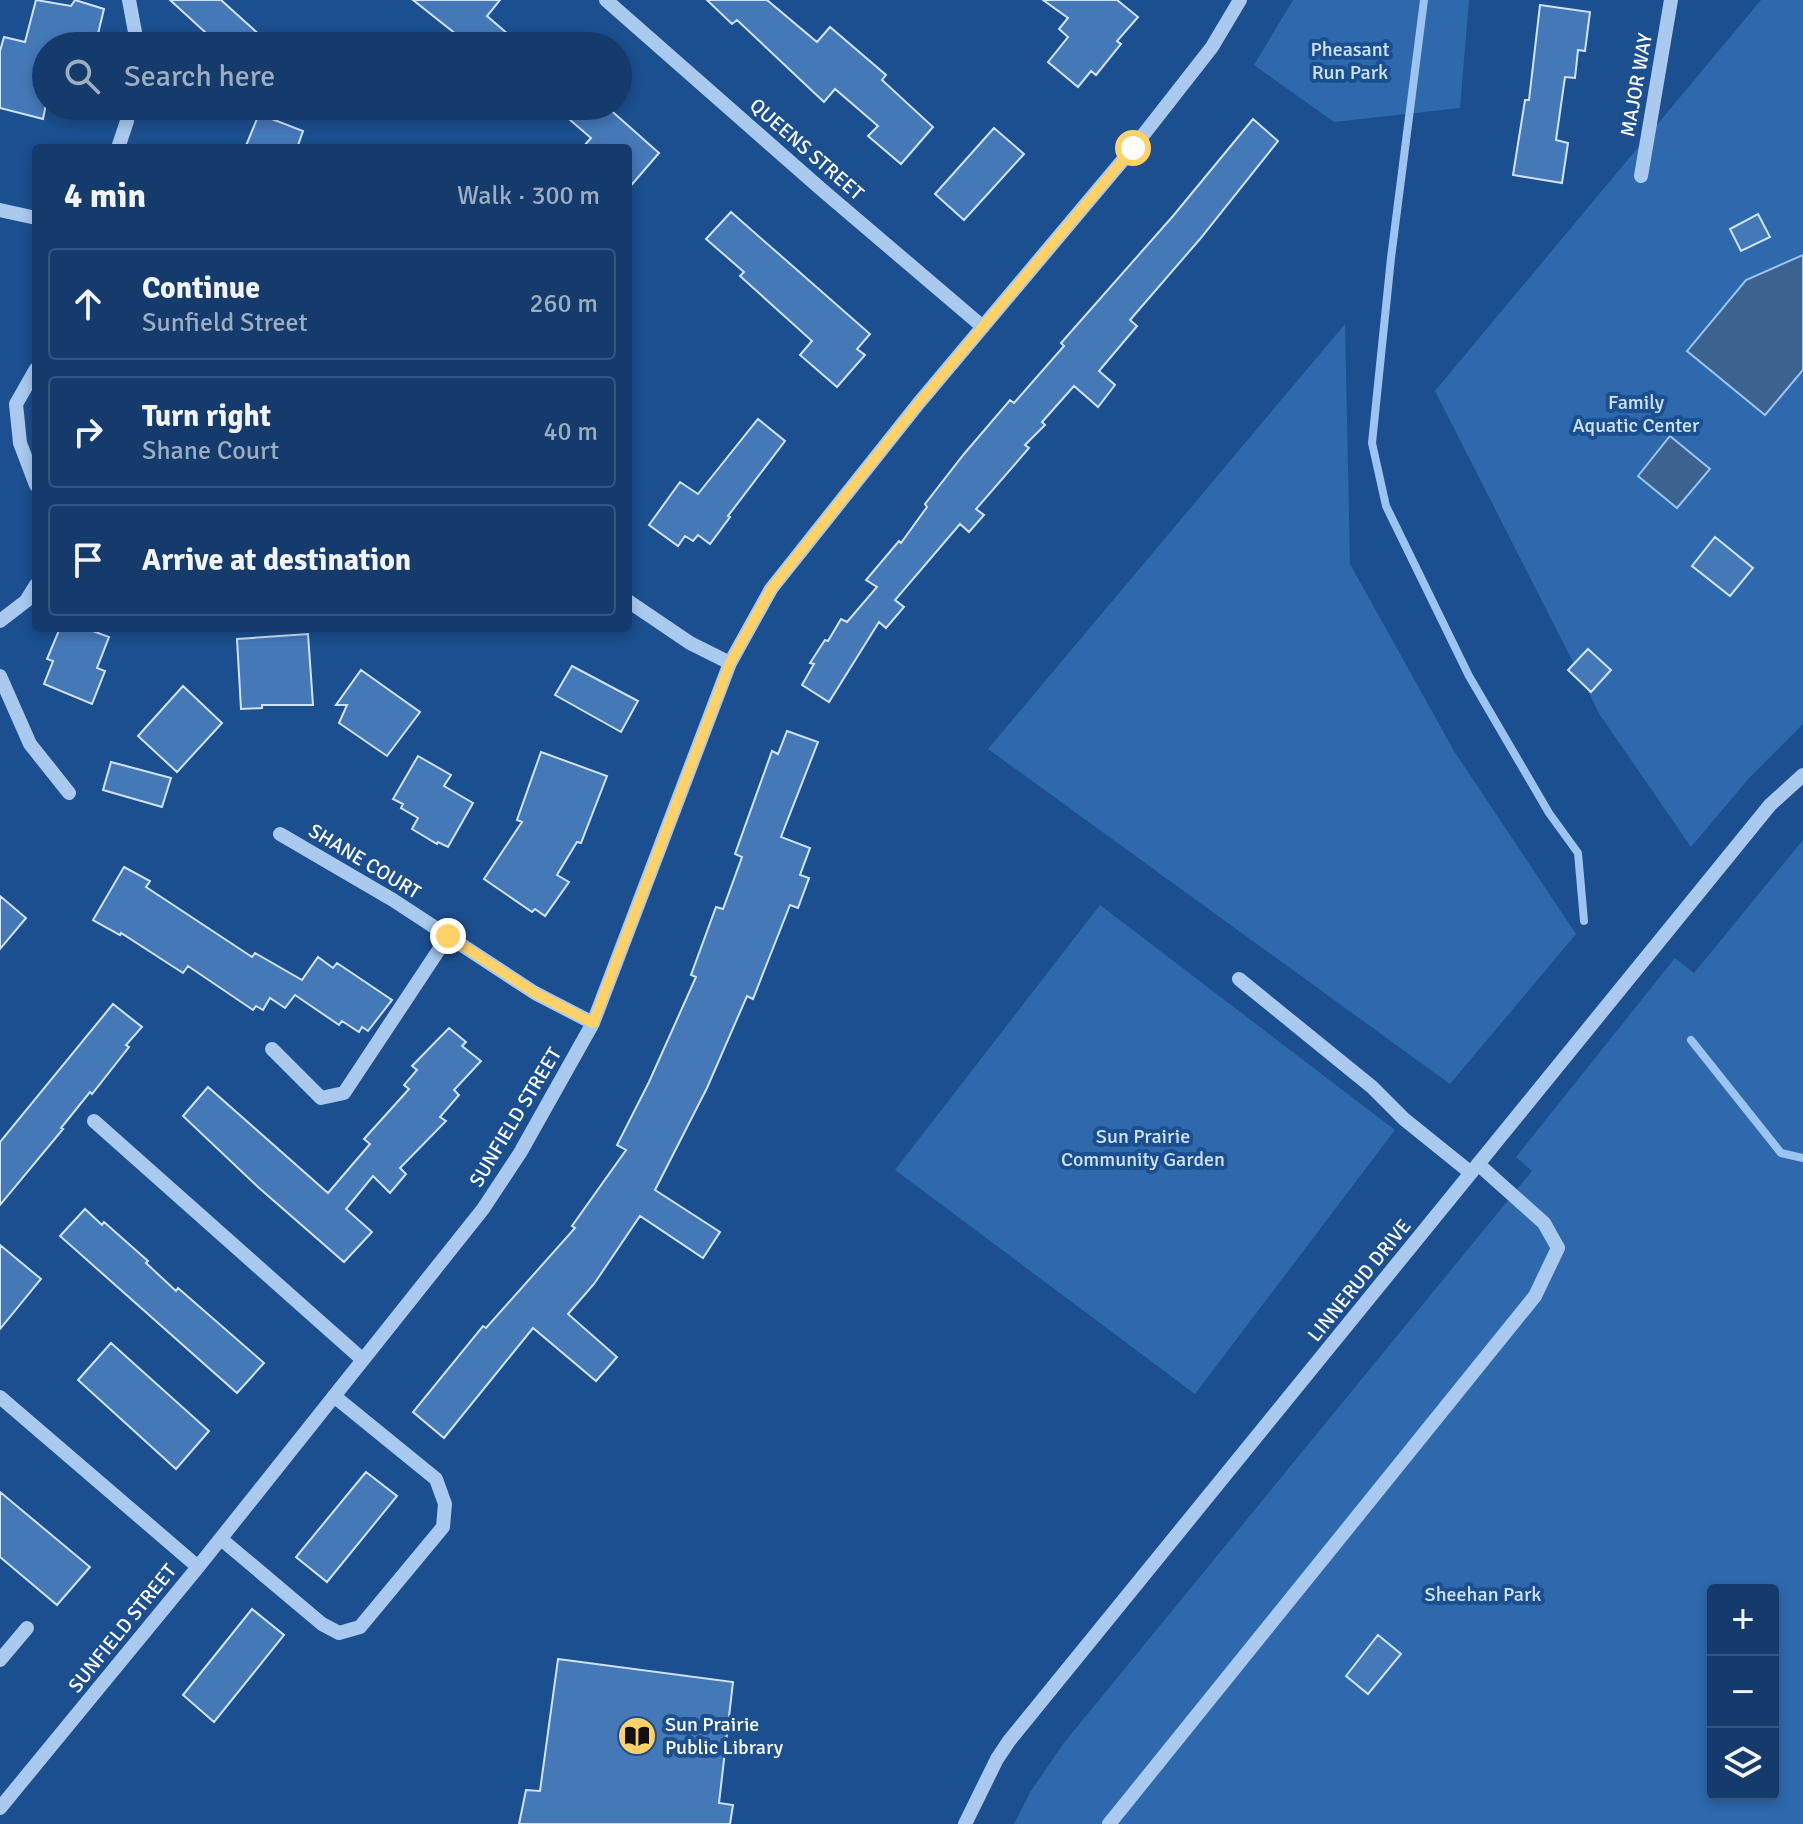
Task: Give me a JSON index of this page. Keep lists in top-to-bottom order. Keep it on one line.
{"streets":{"street":["MAJOR WAY","QUEENS STREET","SHANE COURT","SUNFIELD STREET","LINNERUD DRIVE"]},"crossings":[["QUEENS STREET","SUNFIELD STREET"],["SHANE COURT","SUNFIELD STREET"]],"parks":["Pheasant Run Park","Family Aquatic Center","Sun Prairie Community Garden","Sheehan Park"],"places":{"library":["Sun Prairie Public Library"]},"page":{"search":"Search here","heading":["4 min","Walk · 300 m"],"list":[["Continue","Sunfield Street","260 m"],["Turn right","Shane Court","40 m"],"Arrive at destination"],"map_buttons":["+","−"]}}
